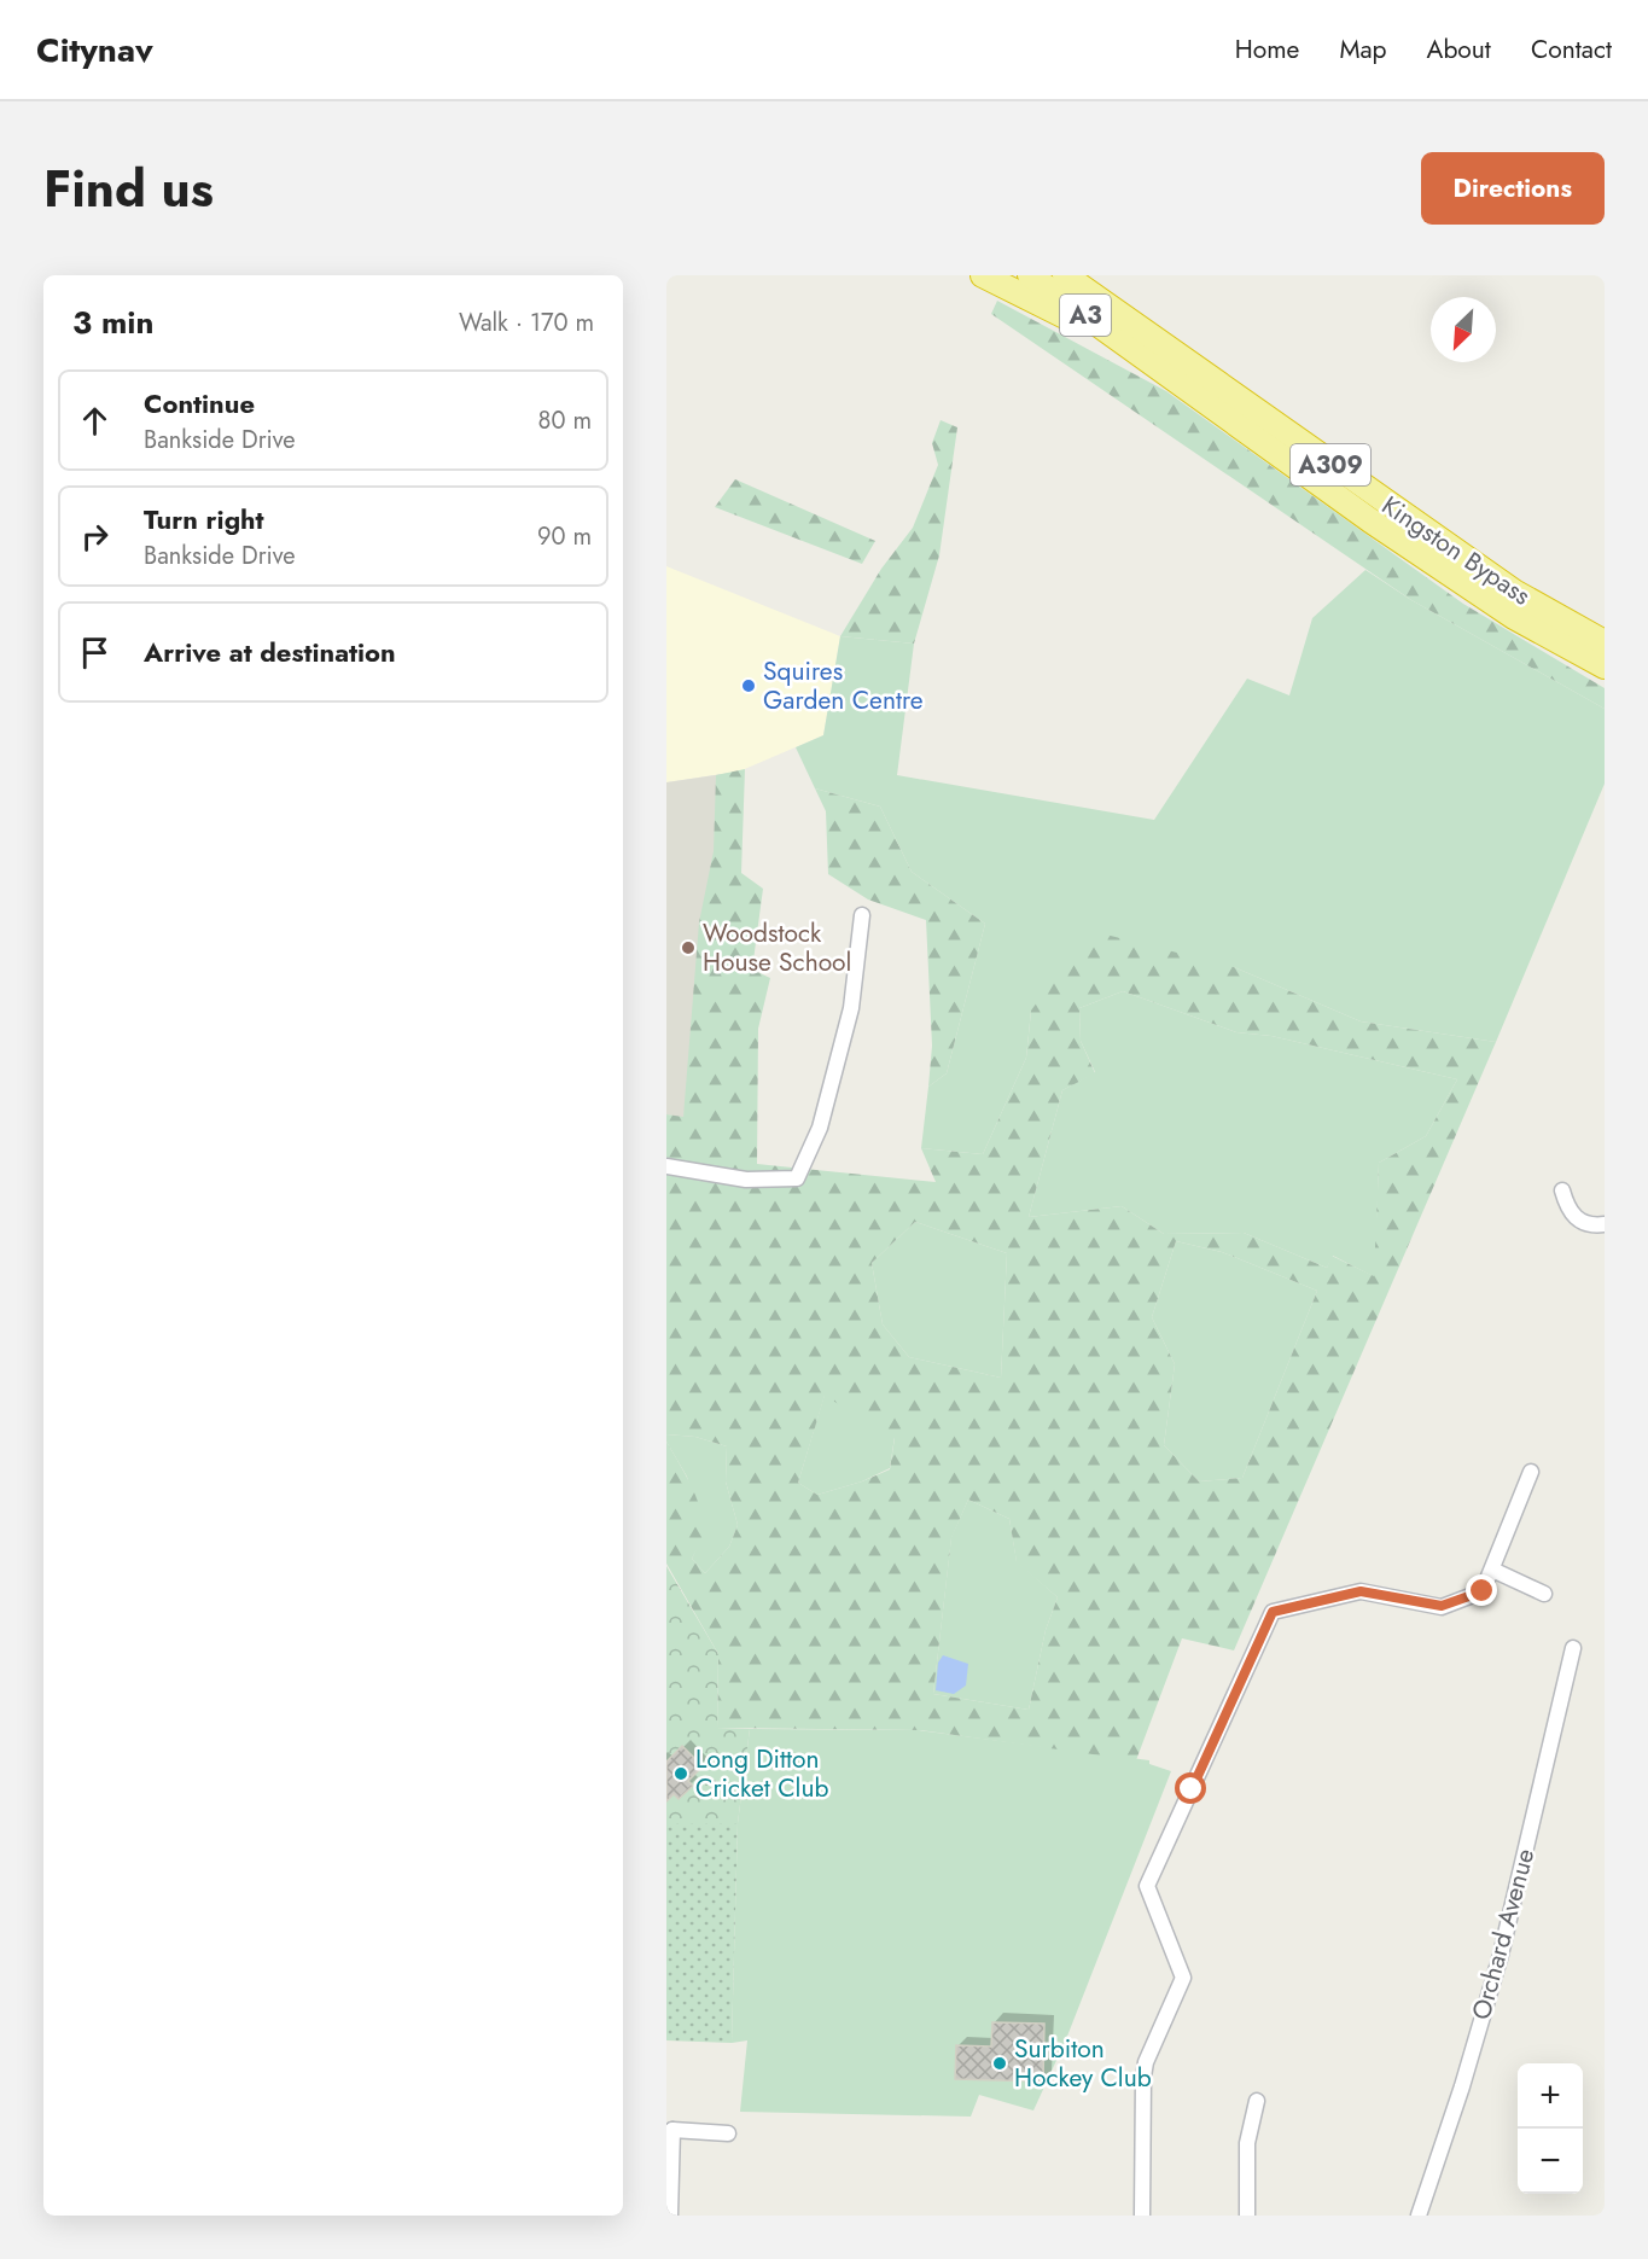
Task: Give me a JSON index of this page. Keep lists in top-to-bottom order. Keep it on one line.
{"streets":{"highway":["A3","A309","Kingston Bypass"],"street":["Orchard Avenue"]},"crossings":[["A3","A309"],["A3","Kingston Bypass"],["A309","Kingston Bypass"]],"places":["Squires Garden Centre","Woodstock House School","Long Ditton Cricket Club","Surbiton Hockey Club"],"north":"bottom left","page":{"header":"Citynav","nav":["Home","Map","About","Contact"],"title":"Find us","buttons":"Directions","heading":["3 min","Walk · 170 m"],"list":[["Continue","Bankside Drive","80 m"],["Turn right","Bankside Drive","90 m"],"Arrive at destination"],"map_buttons":["+","−"]}}
